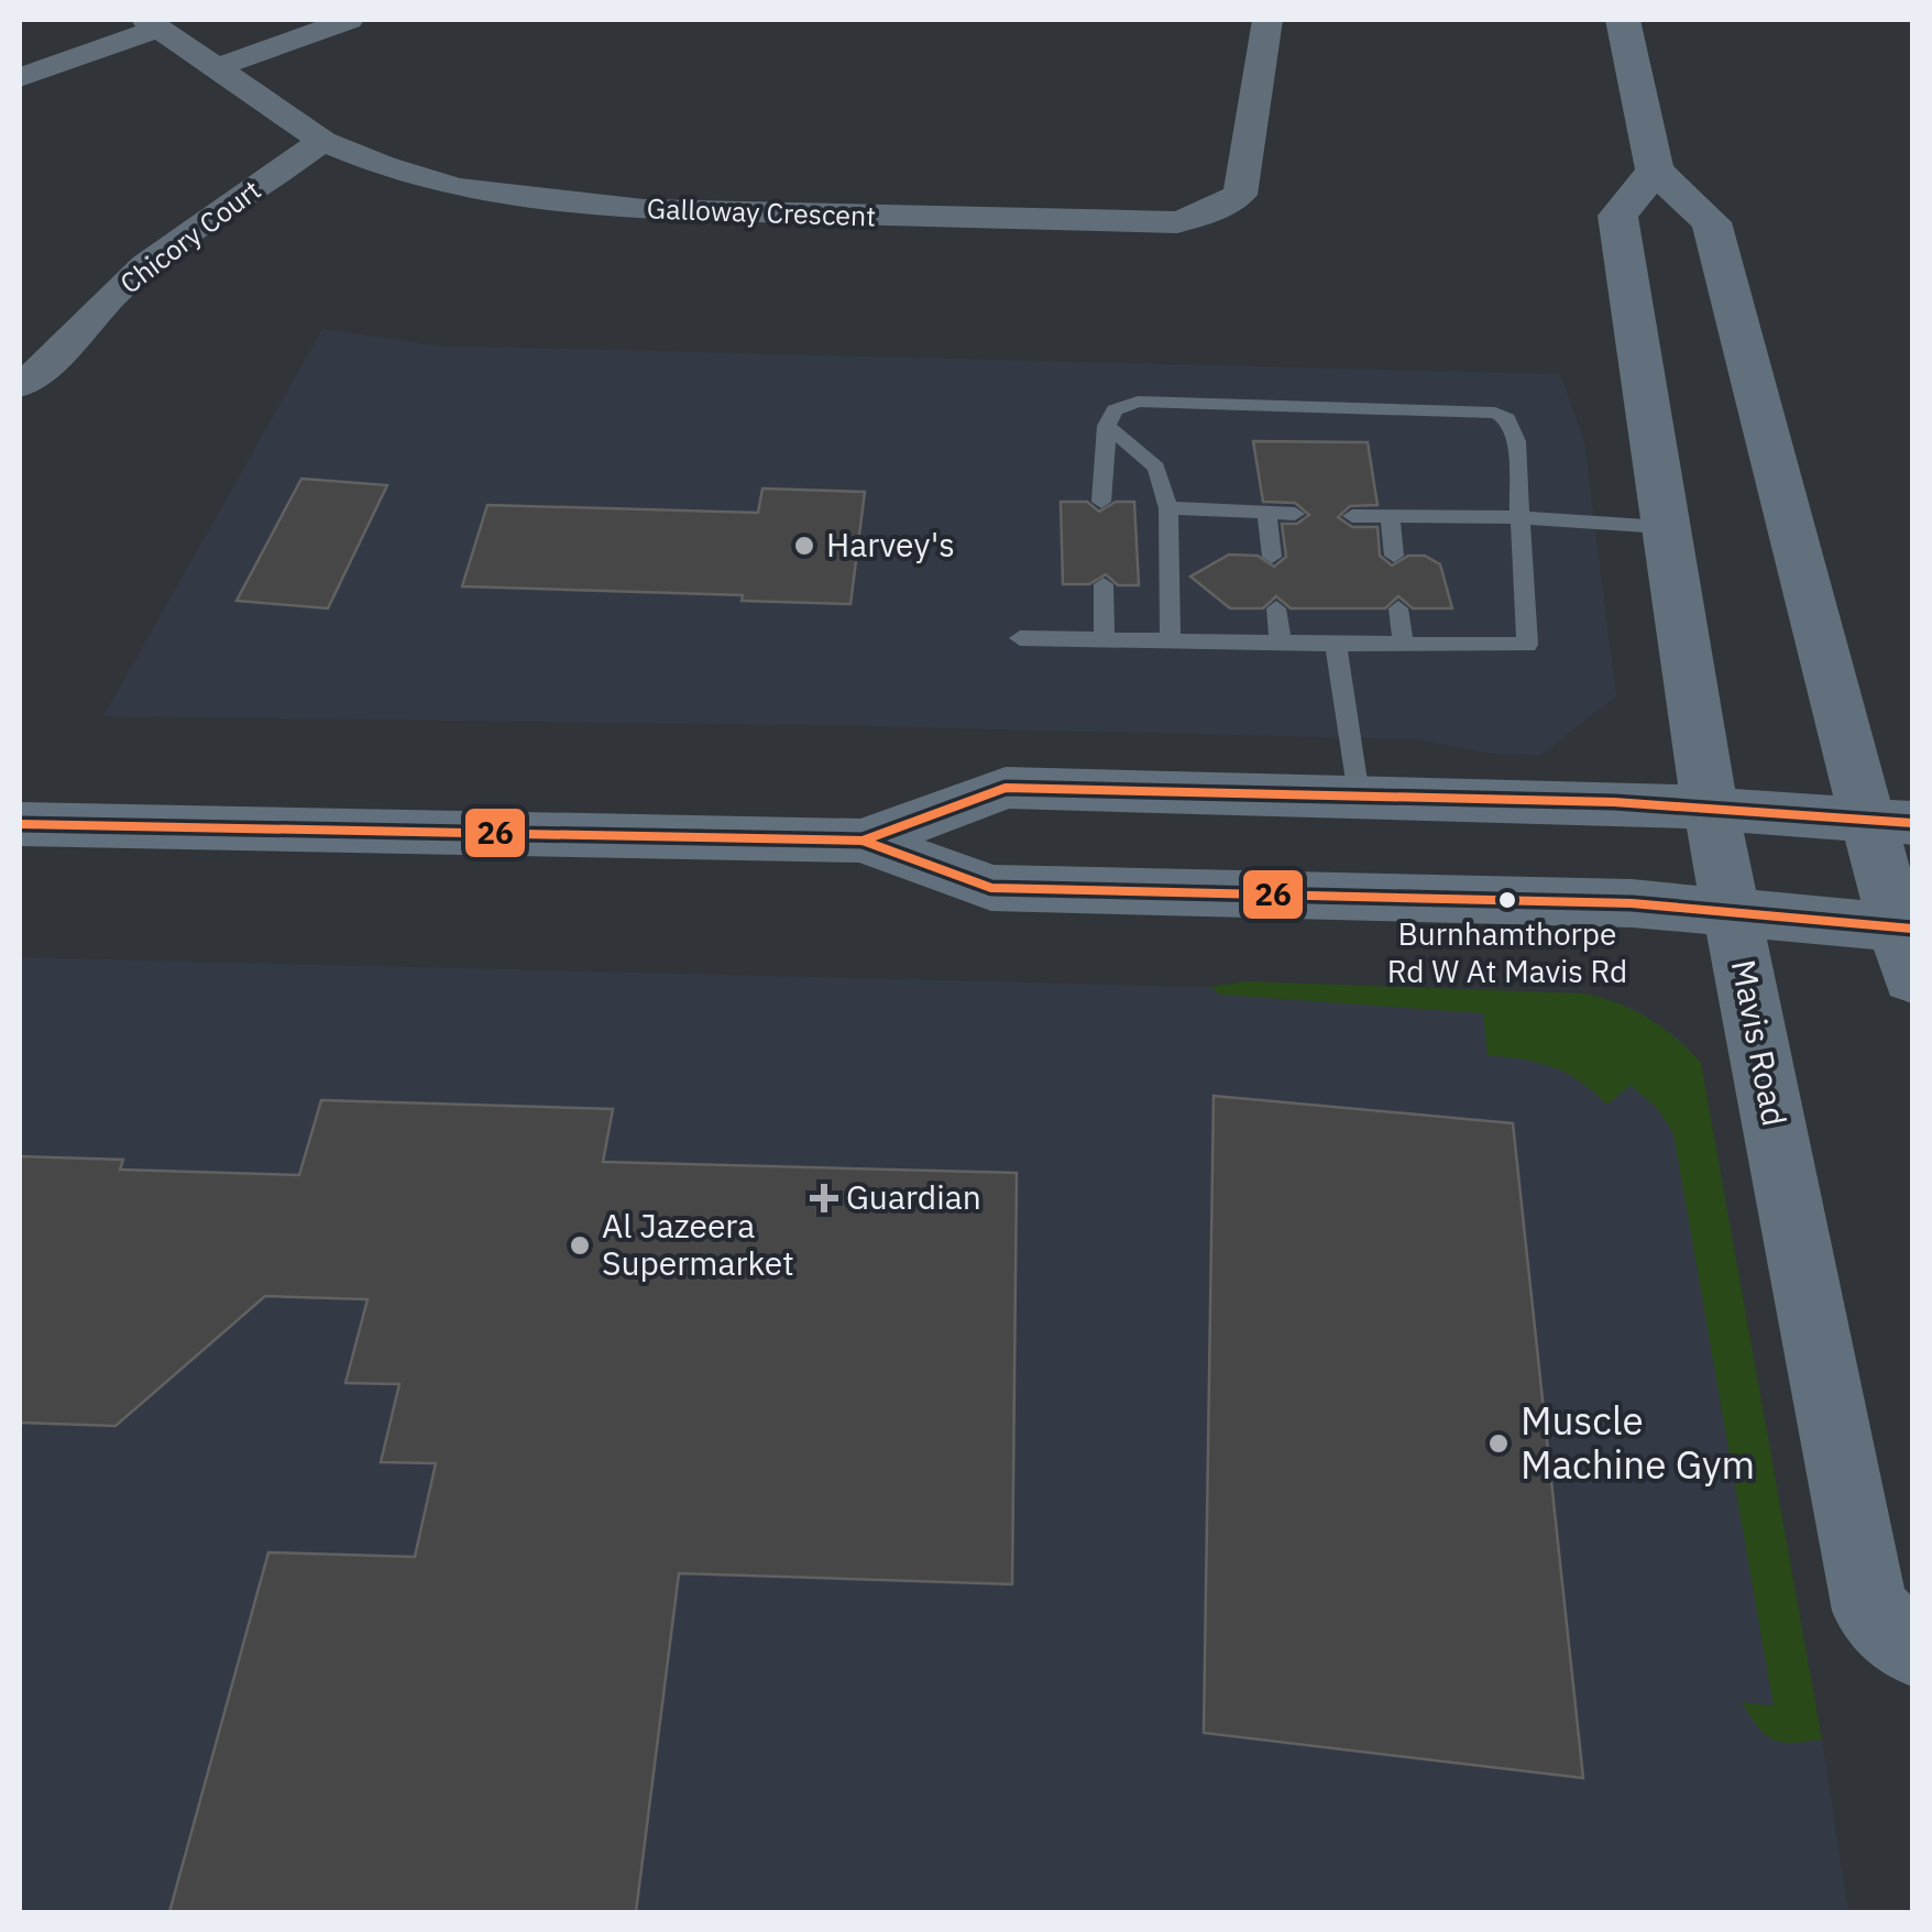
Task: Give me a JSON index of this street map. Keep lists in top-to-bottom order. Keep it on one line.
{"streets":{"main road":["Mavis Road"],"street":["Galloway Crescent","Chicory Court"]},"crossings":[["Galloway Crescent","Chicory Court"]],"places":{"other":["Harvey's","Burnhamthorpe Rd W At Mavis Rd","Al Jazeera Supermarket","Muscle Machine Gym"],"health":["Guardian"]},"lines":["transit line 26"]}
